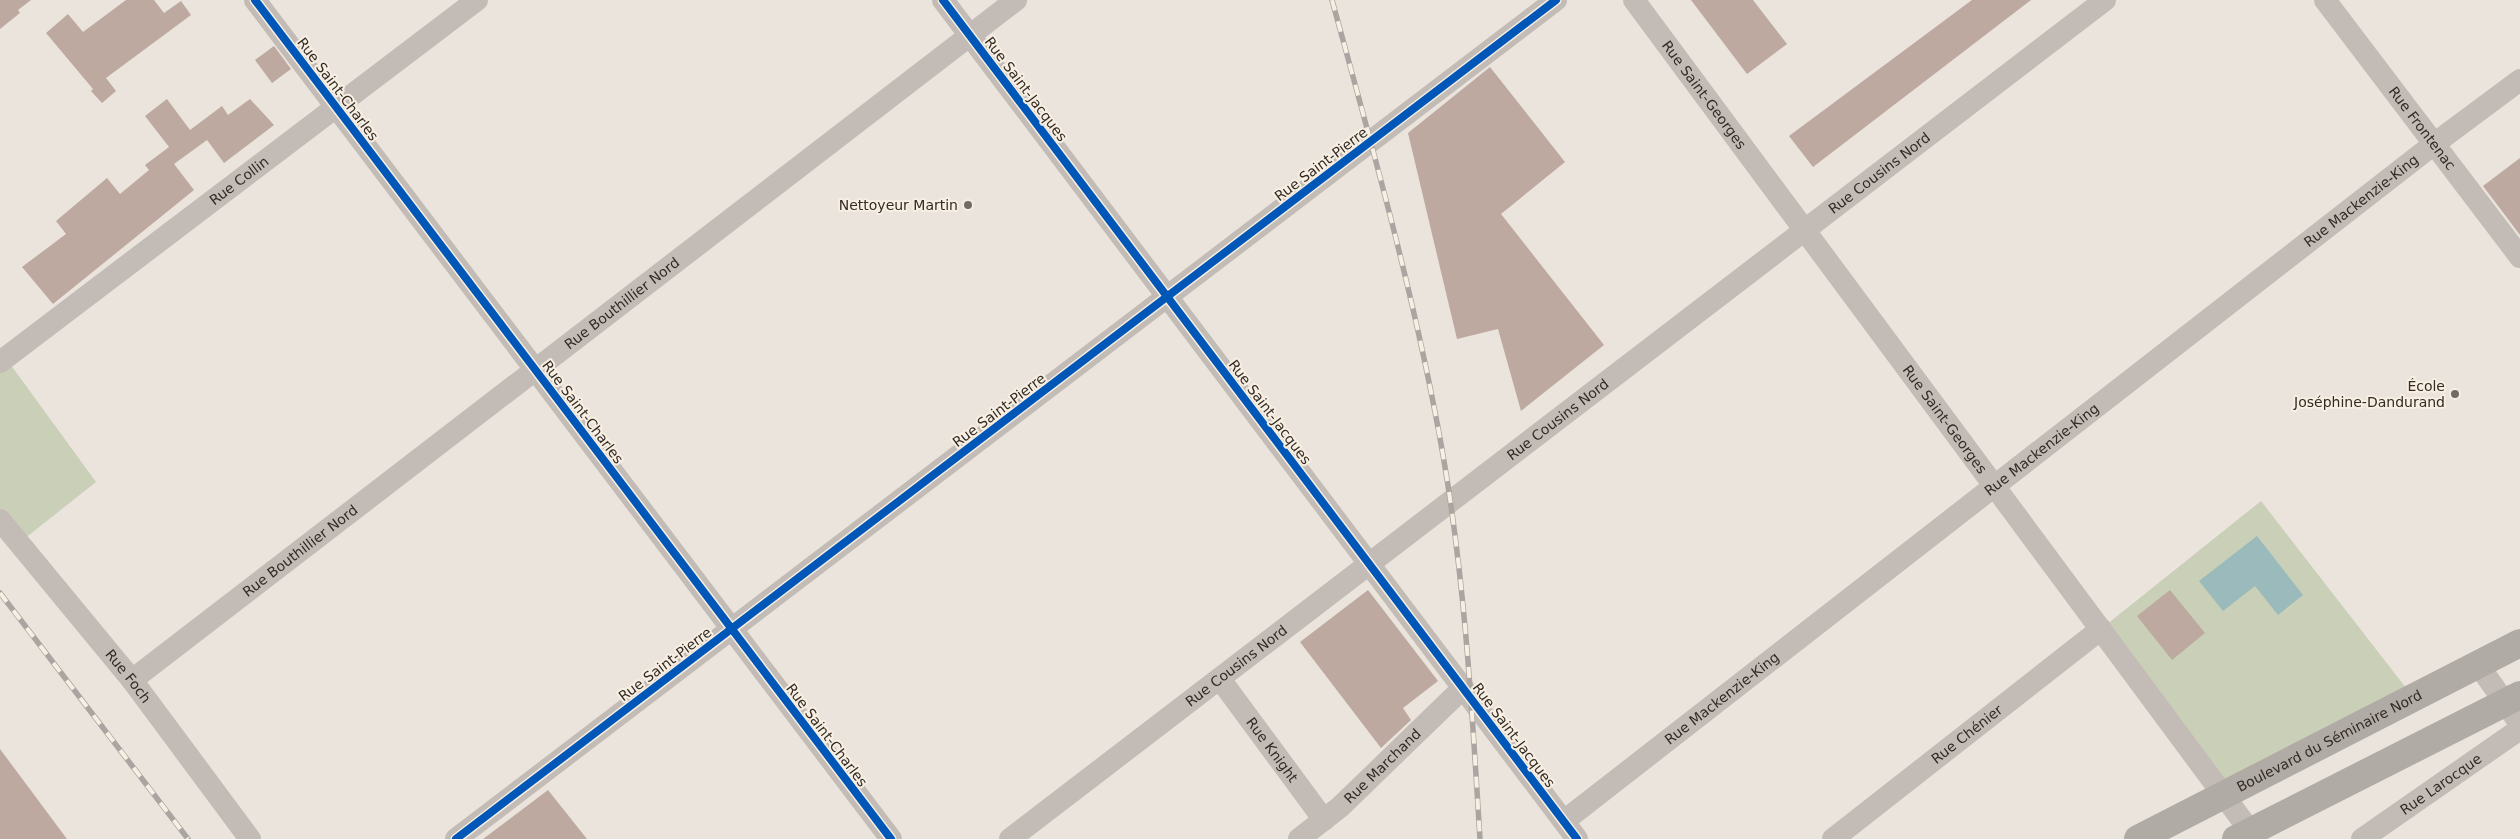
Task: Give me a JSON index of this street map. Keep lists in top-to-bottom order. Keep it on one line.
{"streets":{"main road":["Boulevard du Séminaire Nord"],"street":["Rue Saint-Charles","Rue Saint-Jacques","Rue Saint-Georges","Rue Frontenac","Rue Saint-Pierre","Rue Cousins Nord","Rue Collin","Rue Mackenzie-King","Rue Bouthillier Nord","Rue Foch","Rue Chénier","Rue Knight","Rue Marchand","Rue Larocque"]},"crossings":[["Rue Saint-Charles","Rue Saint-Pierre"],["Rue Saint-Charles","Rue Collin"],["Rue Saint-Charles","Rue Bouthillier Nord"],["Rue Saint-Jacques","Rue Saint-Pierre"],["Rue Saint-Jacques","Rue Cousins Nord"],["Rue Saint-Jacques","Rue Mackenzie-King"],["Rue Saint-Jacques","Rue Bouthillier Nord"],["Rue Saint-Jacques","Rue Marchand"],["Rue Saint-Georges","Rue Cousins Nord"],["Rue Saint-Georges","Rue Mackenzie-King"],["Rue Saint-Georges","Rue Chénier"],["Rue Saint-Georges","Boulevard du Séminaire Nord"],["Rue Frontenac","Rue Mackenzie-King"],["Rue Cousins Nord","Rue Knight"],["Rue Bouthillier Nord","Rue Foch"],["Rue Knight","Rue Marchand"]],"places":["Nettoyeur Martin","École Joséphine-Dandurand"]}
